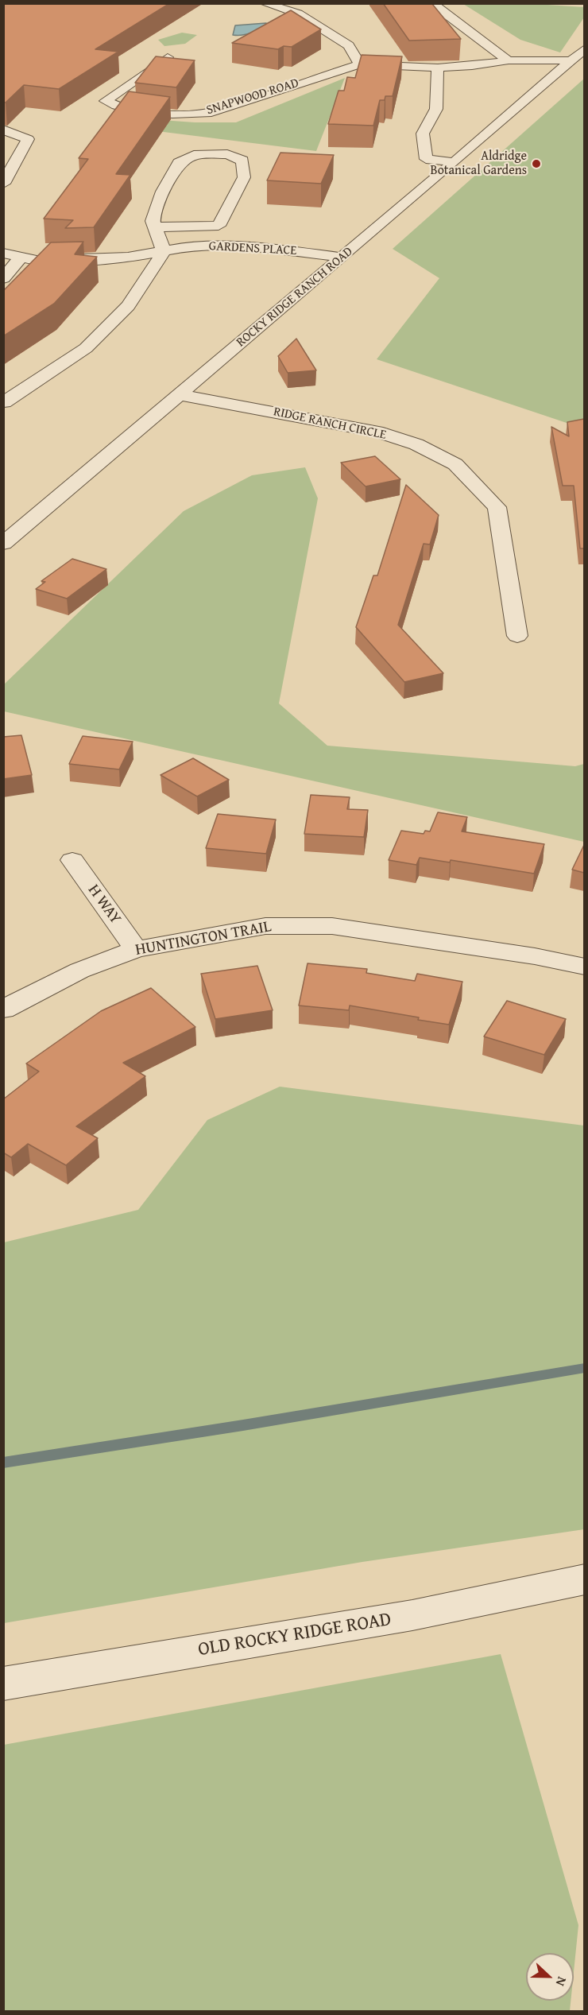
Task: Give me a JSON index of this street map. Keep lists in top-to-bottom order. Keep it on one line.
{"streets":{"street":["SNAPWOOD ROAD","GARDENS PLACE","ROCKY RIDGE RANCH ROAD","RIDGE RANCH CIRCLE","H WAY","HUNTINGTON TRAIL","OLD ROCKY RIDGE ROAD"]},"crossings":[["GARDENS PLACE","ROCKY RIDGE RANCH ROAD"],["ROCKY RIDGE RANCH ROAD","RIDGE RANCH CIRCLE"],["H WAY","HUNTINGTON TRAIL"]],"places":["Aldridge Botanical Gardens"],"north":"right"}
